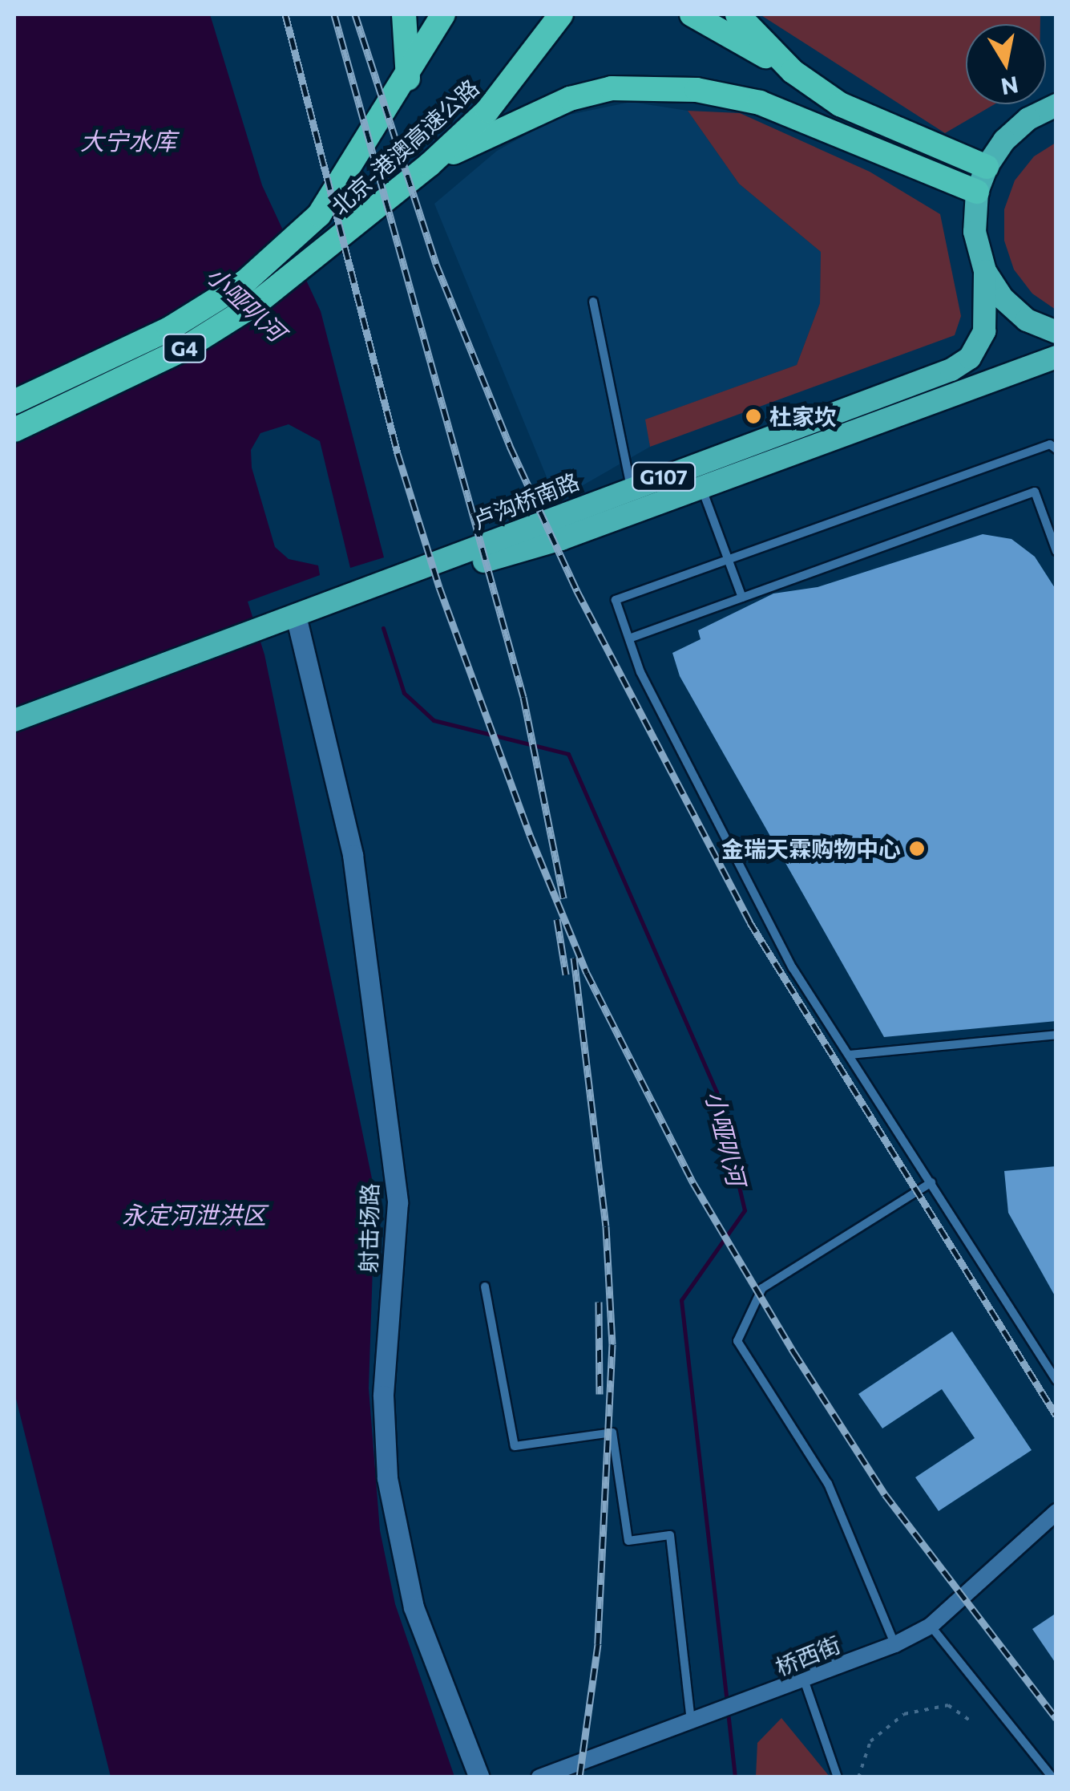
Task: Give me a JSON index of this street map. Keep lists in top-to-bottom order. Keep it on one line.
{"streets":{"highway":["北京-港澳高速公路","G4","G107","卢沟桥南路"],"street":["射击场路","桥西街"]},"crossings":[["G107","卢沟桥南路"],["卢沟桥南路","射击场路"]],"water":["大宁水库","小哑叭河","永定河泄洪区"],"places":["杜家坎","金瑞天霖购物中心"],"north":"bottom"}
